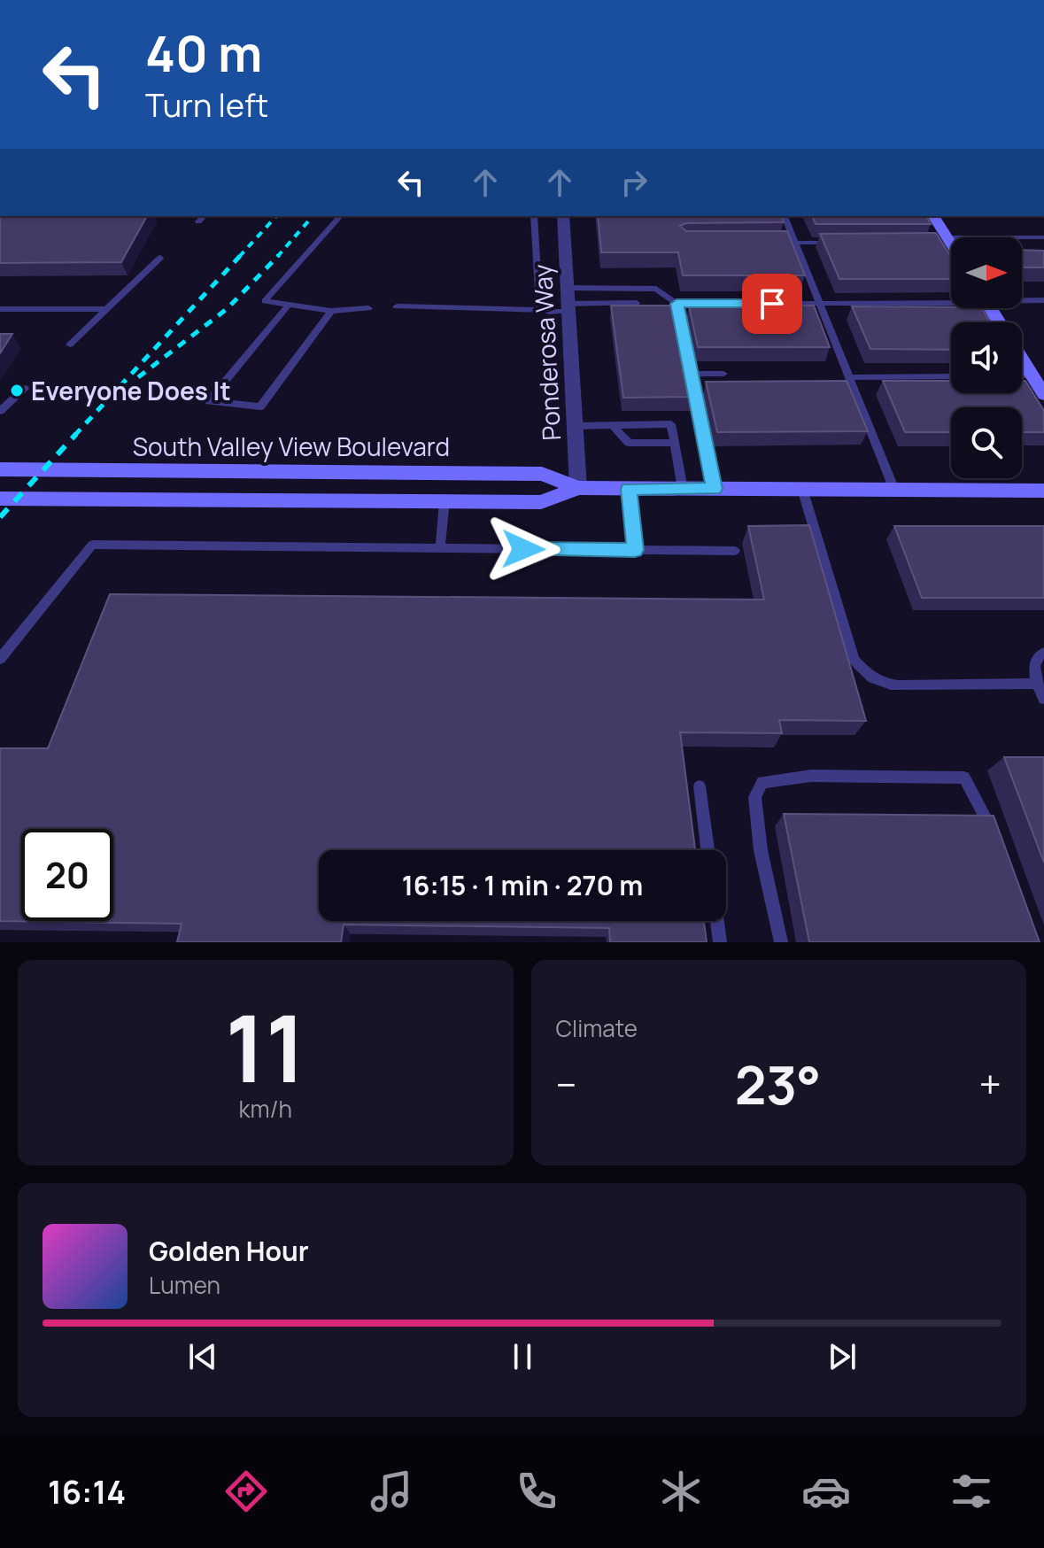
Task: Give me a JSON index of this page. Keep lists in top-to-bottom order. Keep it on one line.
{"streets":{"main road":["South Valley View Boulevard"],"street":["Ponderosa Way"]},"crossings":[["Ponderosa Way","South Valley View Boulevard"]],"places":["Everyone Does It"],"north":"right","page":{"turn":["40 m","Turn left"],"limit":"20","trip":"16:15 · 1 min · 270 m","tile":[["11","km/h"],"Climate"],"heat":["−","23°","+"],"song":["Golden Hour","Lumen"],"tabs":"16:14"}}
